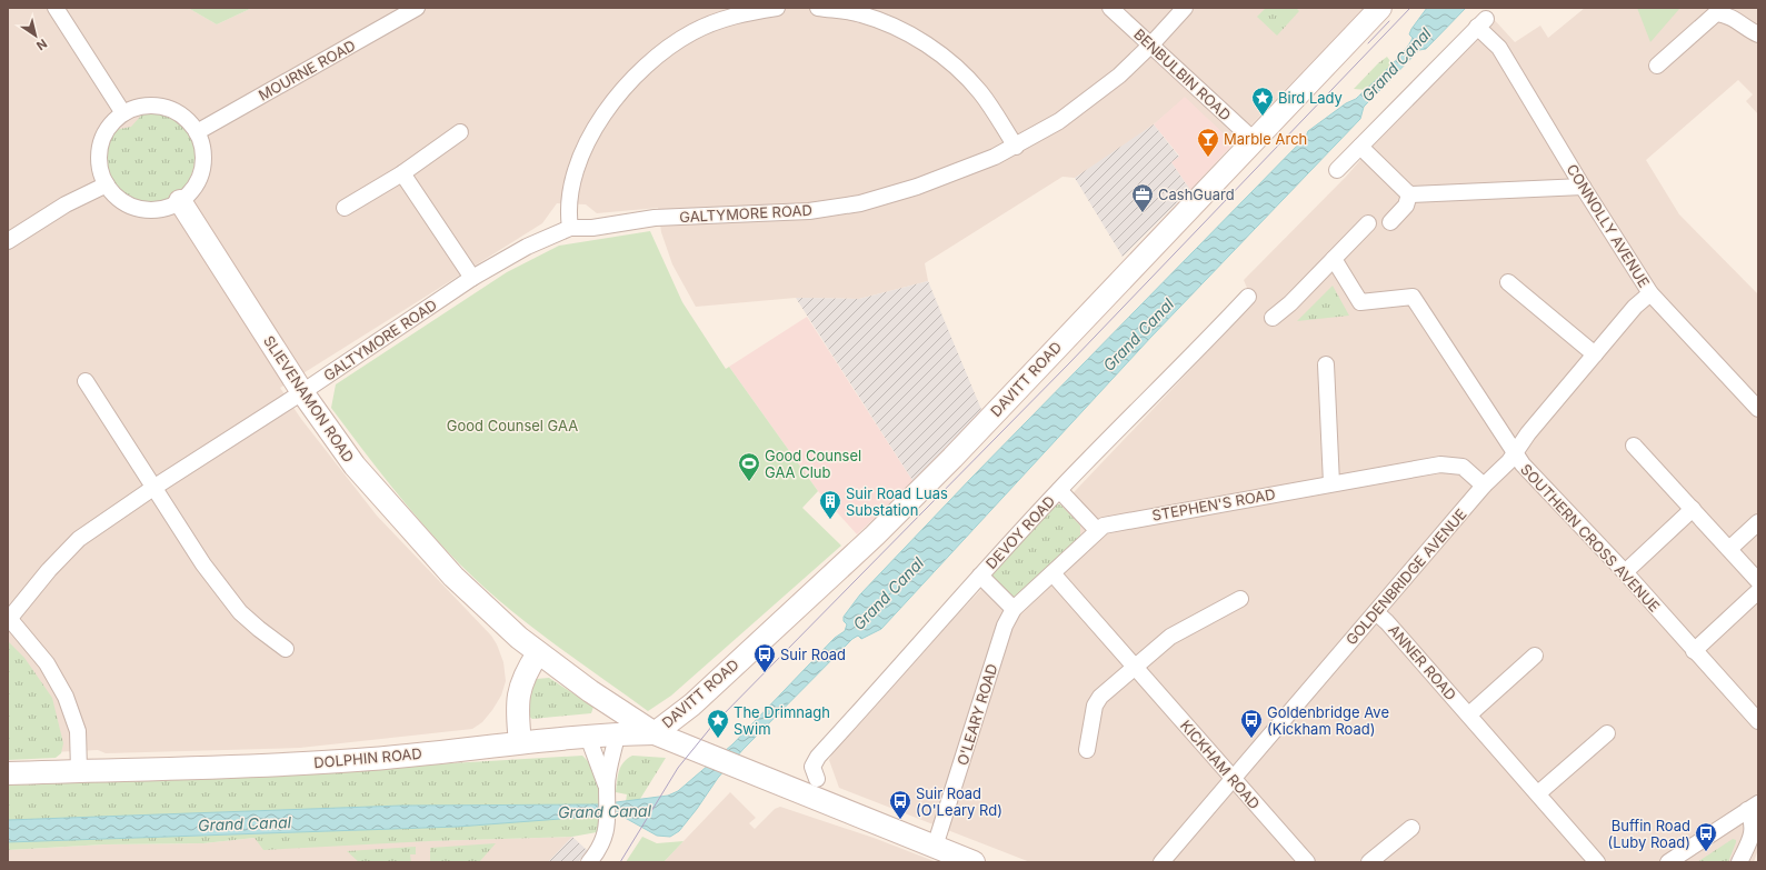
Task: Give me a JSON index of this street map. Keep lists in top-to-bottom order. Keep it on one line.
{"streets":{"main road":["DAVITT ROAD","SLIEVENAMON ROAD","DOLPHIN ROAD"],"street":["MOURNE ROAD","BENBULBIN ROAD","GALTYMORE ROAD","CONNOLLY AVENUE","STEPHEN'S ROAD","DEVOY ROAD","SOUTHERN CROSS AVENUE","GOLDENBRIDGE AVENUE","ANNER ROAD","O'LEARY ROAD","KICKHAM ROAD"]},"crossings":[["MOURNE ROAD","SLIEVENAMON ROAD"],["BENBULBIN ROAD","GALTYMORE ROAD"],["BENBULBIN ROAD","DAVITT ROAD"],["GALTYMORE ROAD","SLIEVENAMON ROAD"],["CONNOLLY AVENUE","GOLDENBRIDGE AVENUE"],["DAVITT ROAD","SLIEVENAMON ROAD"],["DAVITT ROAD","DOLPHIN ROAD"],["SLIEVENAMON ROAD","DOLPHIN ROAD"],["STEPHEN'S ROAD","GOLDENBRIDGE AVENUE"],["STEPHEN'S ROAD","O'LEARY ROAD"],["STEPHEN'S ROAD","KICKHAM ROAD"],["SOUTHERN CROSS AVENUE","GOLDENBRIDGE AVENUE"],["GOLDENBRIDGE AVENUE","ANNER ROAD"],["GOLDENBRIDGE AVENUE","KICKHAM ROAD"],["O'LEARY ROAD","KICKHAM ROAD"]],"water":["Grand Canal"],"parks":["Good Counsel GAA"],"places":{"place":["Bird Lady","The Drimnagh Swim"],"bar":["Marble Arch"],"office":["CashGuard"],"sports":["Good Counsel GAA Club"],"building":["Suir Road Luas Substation"],"bus stop":["Suir Road","Goldenbridge Ave (Kickham Road)","Suir Road (O'Leary Rd)","Buffin Road (Luby Road)"]},"north":"bottom right"}
